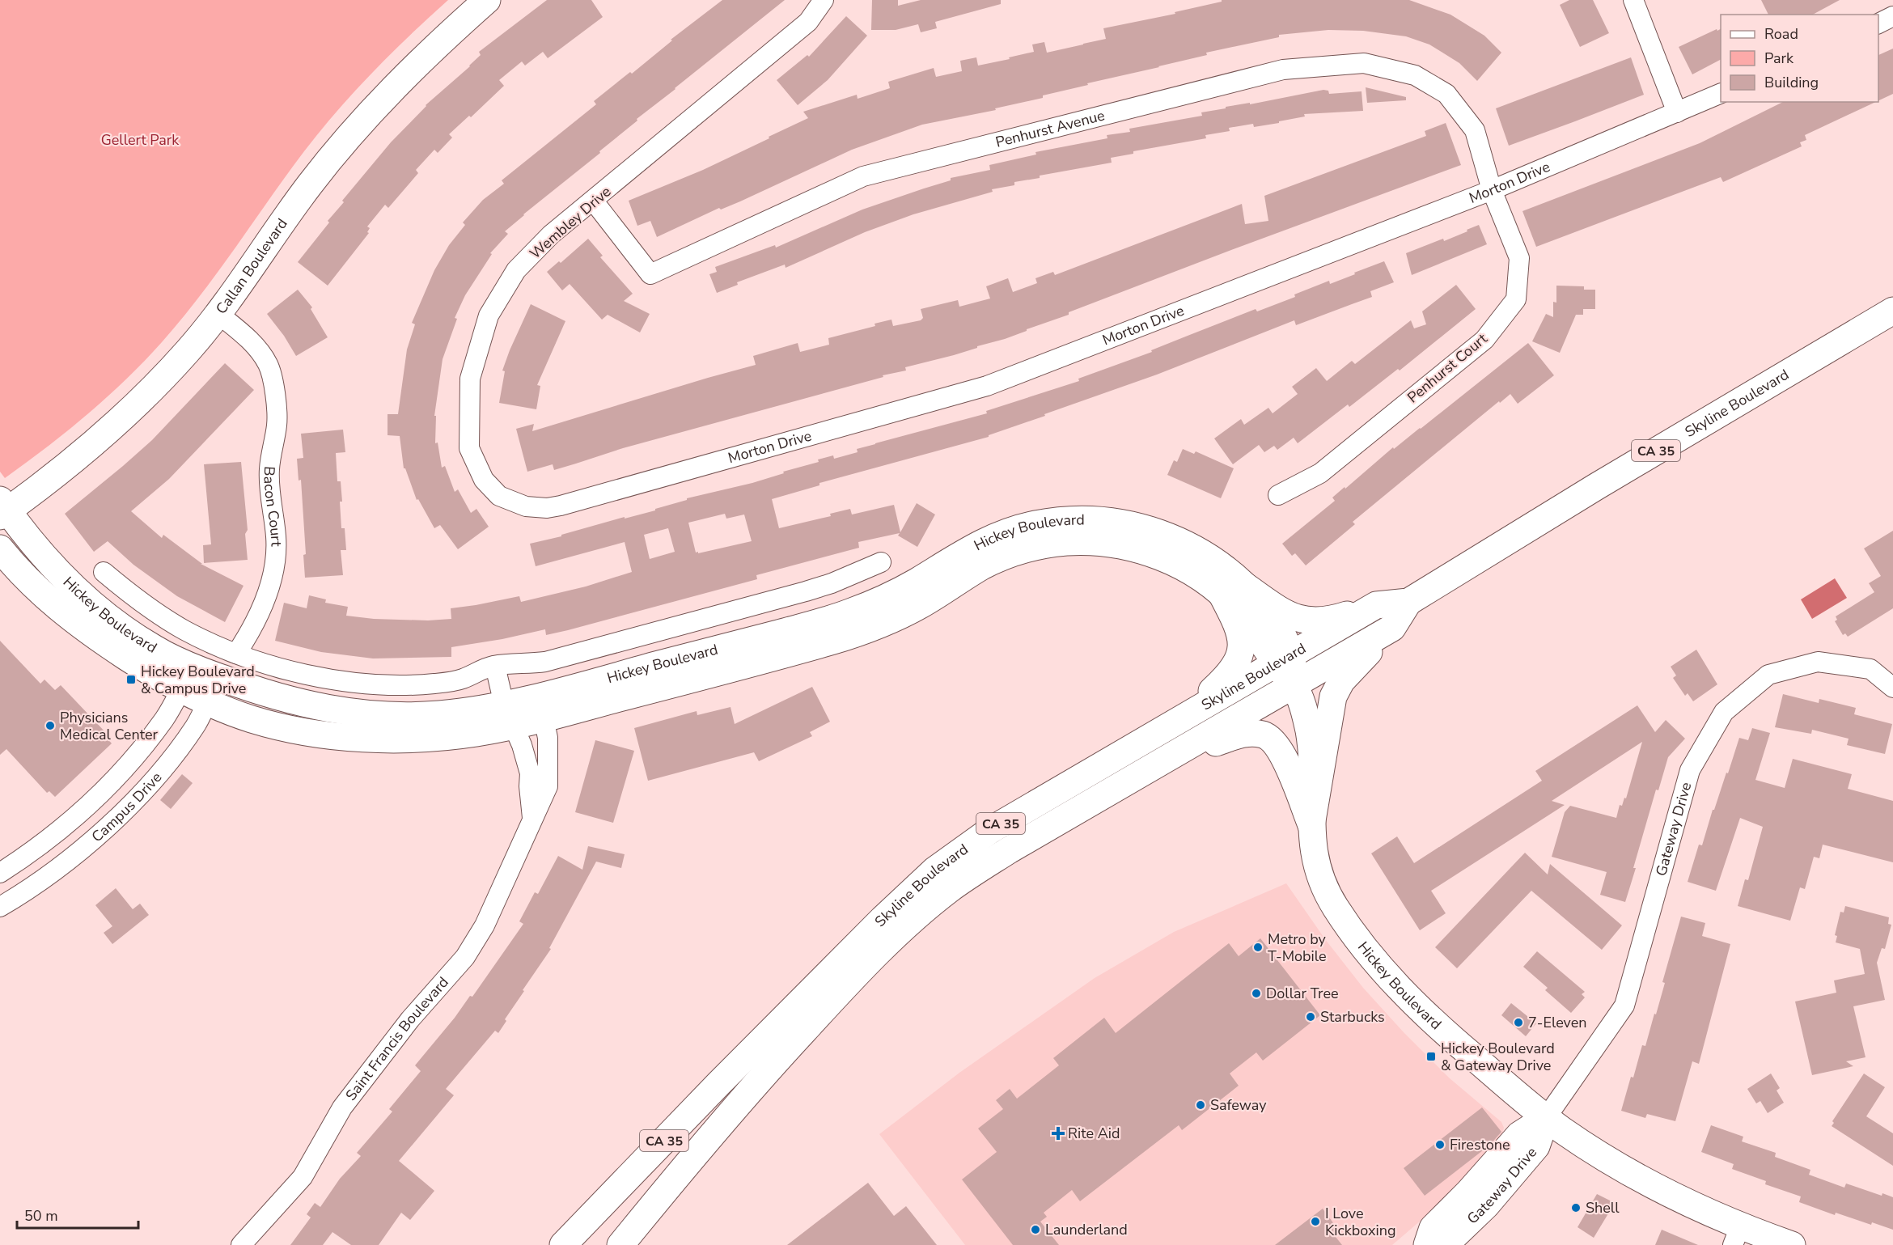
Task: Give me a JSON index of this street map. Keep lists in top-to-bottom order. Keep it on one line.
{"streets":{"main road":["Callan Boulevard","Skyline Boulevard","CA 35","Hickey Boulevard","Gateway Drive"],"street":["Penhurst Avenue","Morton Drive","Wembley Drive","Penhurst Court","Bacon Court","Campus Drive","Saint Francis Boulevard"]},"crossings":[["Penhurst Avenue","Morton Drive"],["Penhurst Avenue","Wembley Drive"],["Penhurst Avenue","Penhurst Court"],["Morton Drive","Wembley Drive"],["Morton Drive","Penhurst Court"],["Callan Boulevard","Bacon Court"],["Callan Boulevard","Hickey Boulevard"],["Skyline Boulevard","Hickey Boulevard"],["Bacon Court","Hickey Boulevard"],["Hickey Boulevard","Campus Drive"],["Hickey Boulevard","Gateway Drive"],["Hickey Boulevard","Saint Francis Boulevard"]],"parks":["Gellert Park"],"places":{"transit":["Hickey Boulevard & Campus Drive","Hickey Boulevard & Gateway Drive"],"other":["Physicians Medical Center","Metro by T-Mobile","Dollar Tree","Starbucks","7-Eleven","Safeway","Firestone","Shell","I Love Kickboxing","Launderland"],"health":["Rite Aid"]},"legend":["Road","Park","Building"],"scale_bar":"50 m"}
